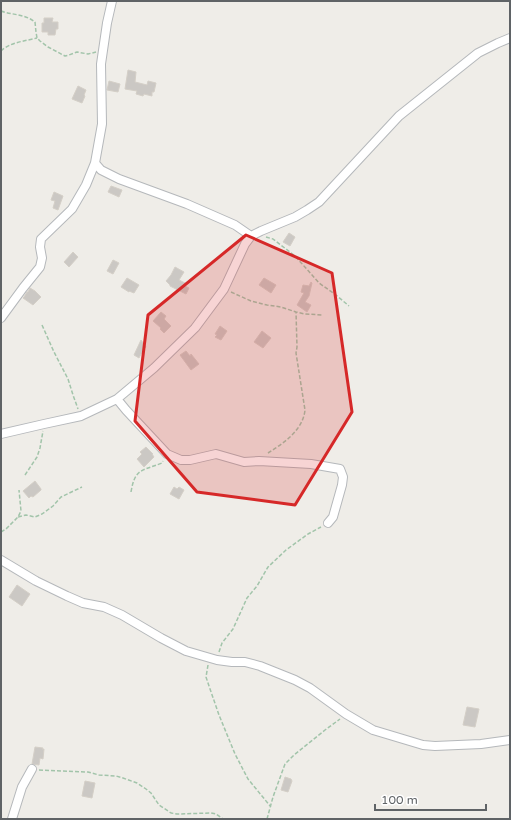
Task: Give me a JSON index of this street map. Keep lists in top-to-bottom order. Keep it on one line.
{"scale_bar":"100 m"}
